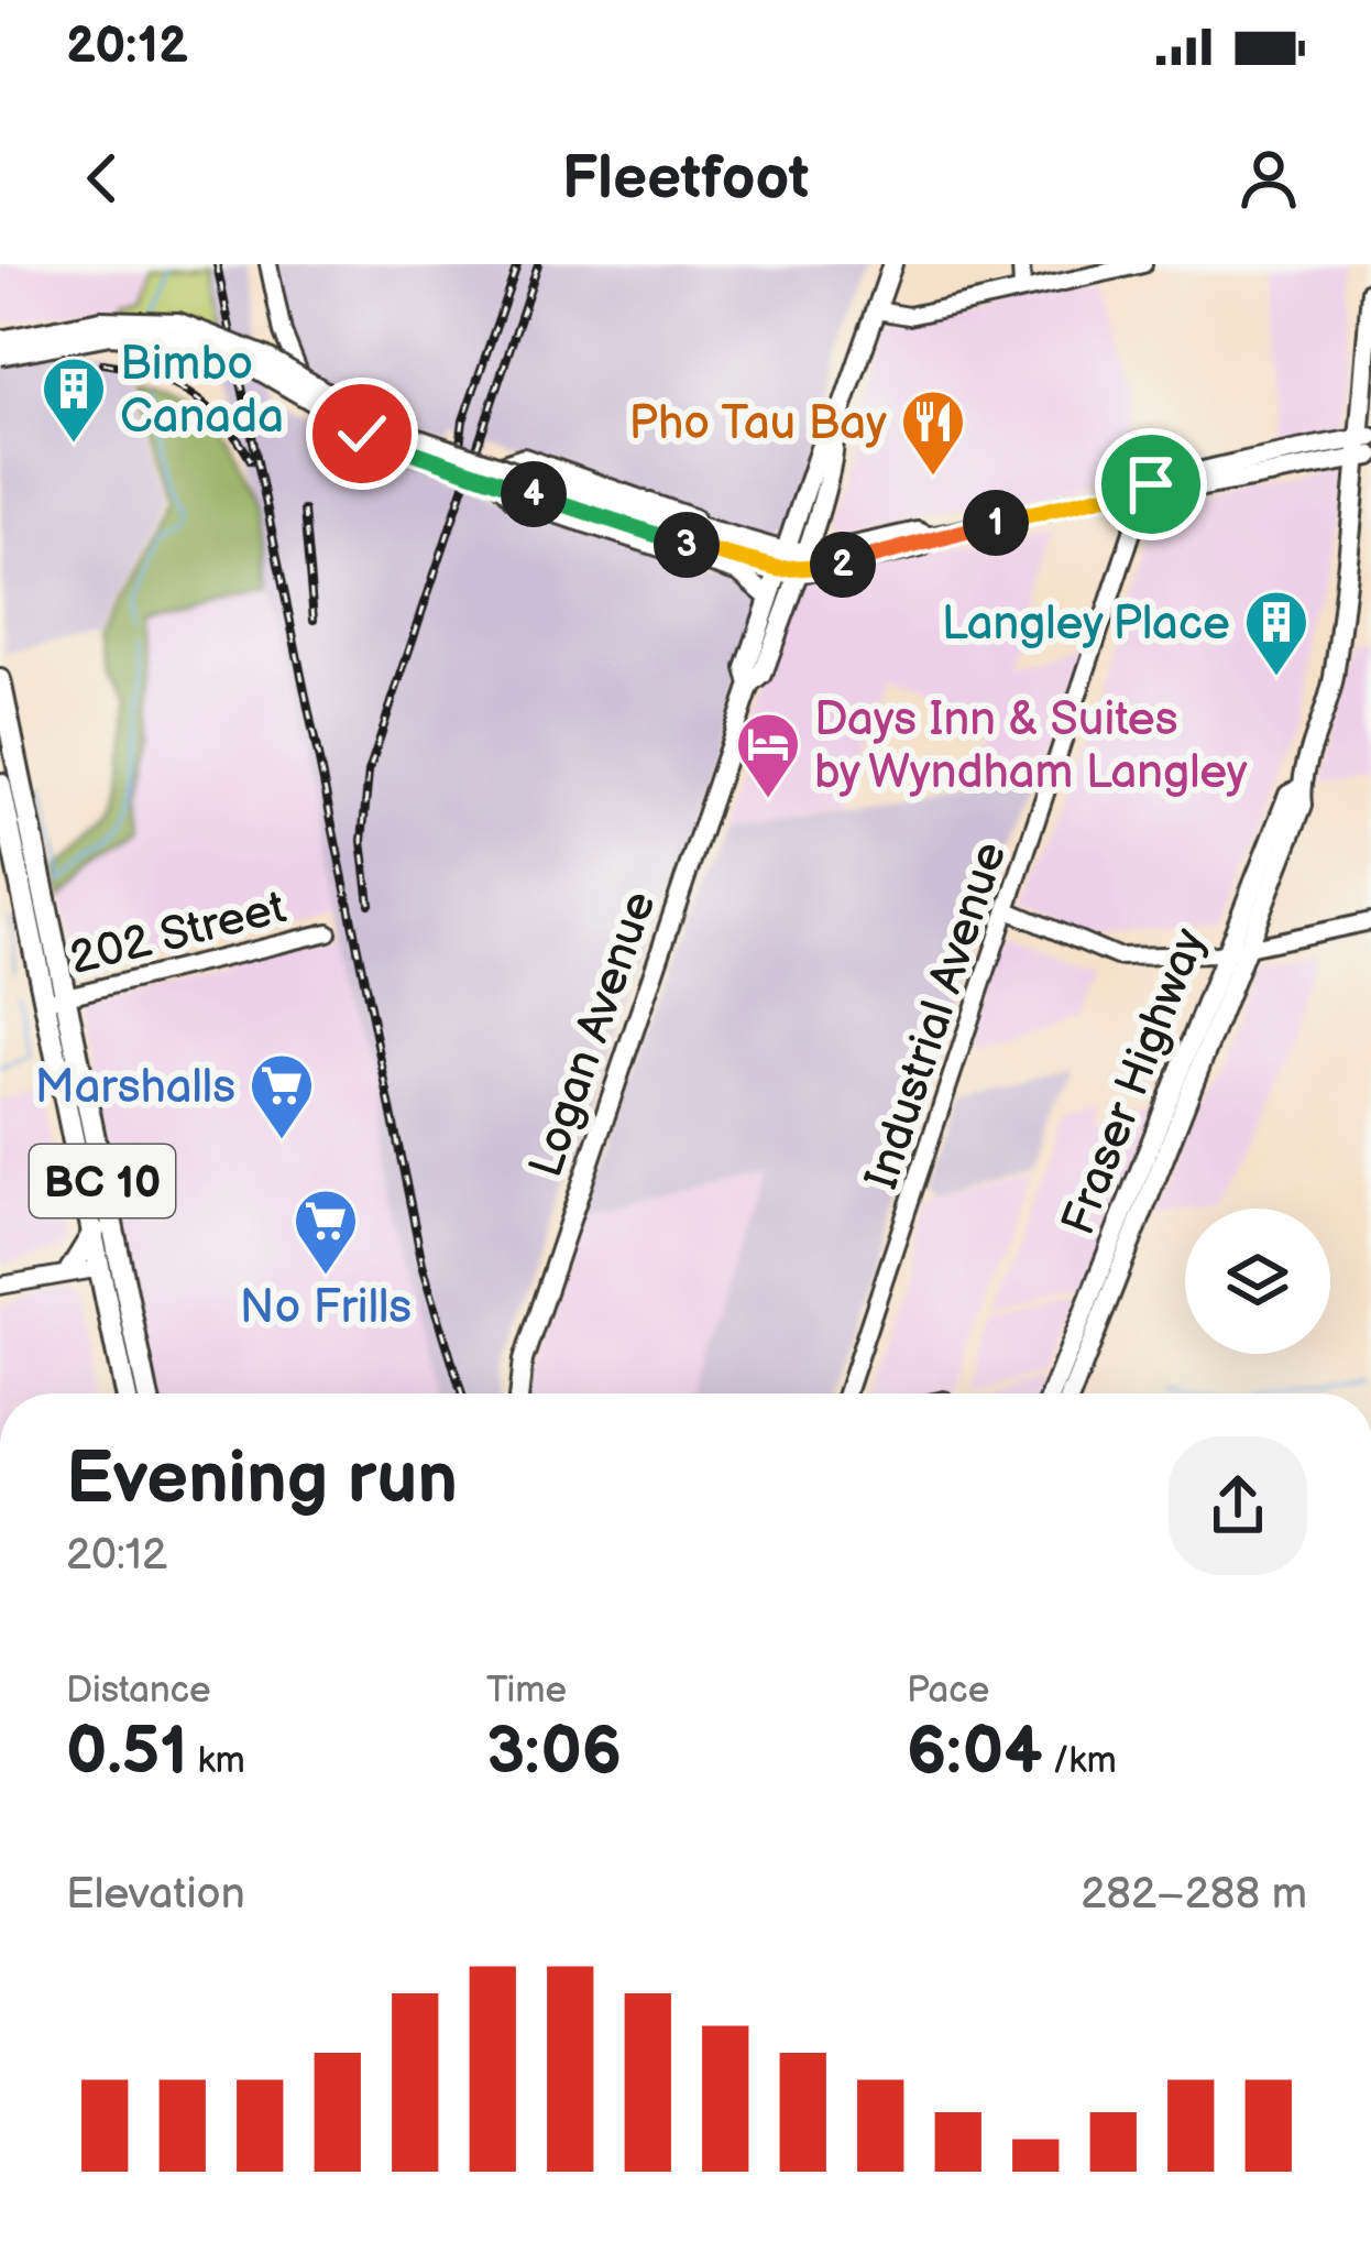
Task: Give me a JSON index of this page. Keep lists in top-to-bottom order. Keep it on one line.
{"streets":{"highway":["BC 10"],"main road":["Logan Avenue","Fraser Highway"],"street":["202 Street","Industrial Avenue"]},"crossings":[["202 Street","BC 10"]],"places":{"building":["Bimbo Canada","Langley Place"],"restaurant":["Pho Tau Bay"],"hotel":["Days Inn & Suites by Wyndham Langley"],"supermarket":["Marshalls","No Frills"]},"page":{"status":"20:12","header":"Fleetfoot","pins":["4","1","3","2"],"heading":["Evening run","20:12"],"stats":[["Distance","0.51 km"],["Time","3:06"],["Pace","6:04 /km"]],"chart":["Elevation","282–288 m"]}}
